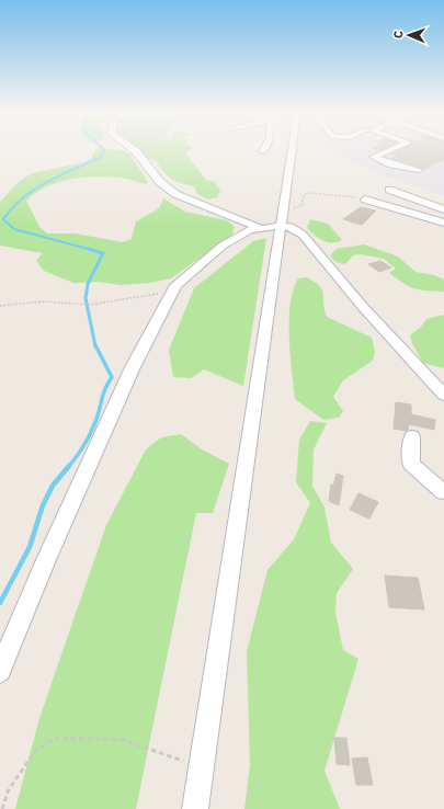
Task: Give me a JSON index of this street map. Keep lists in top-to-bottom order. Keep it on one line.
{"north":"left"}
